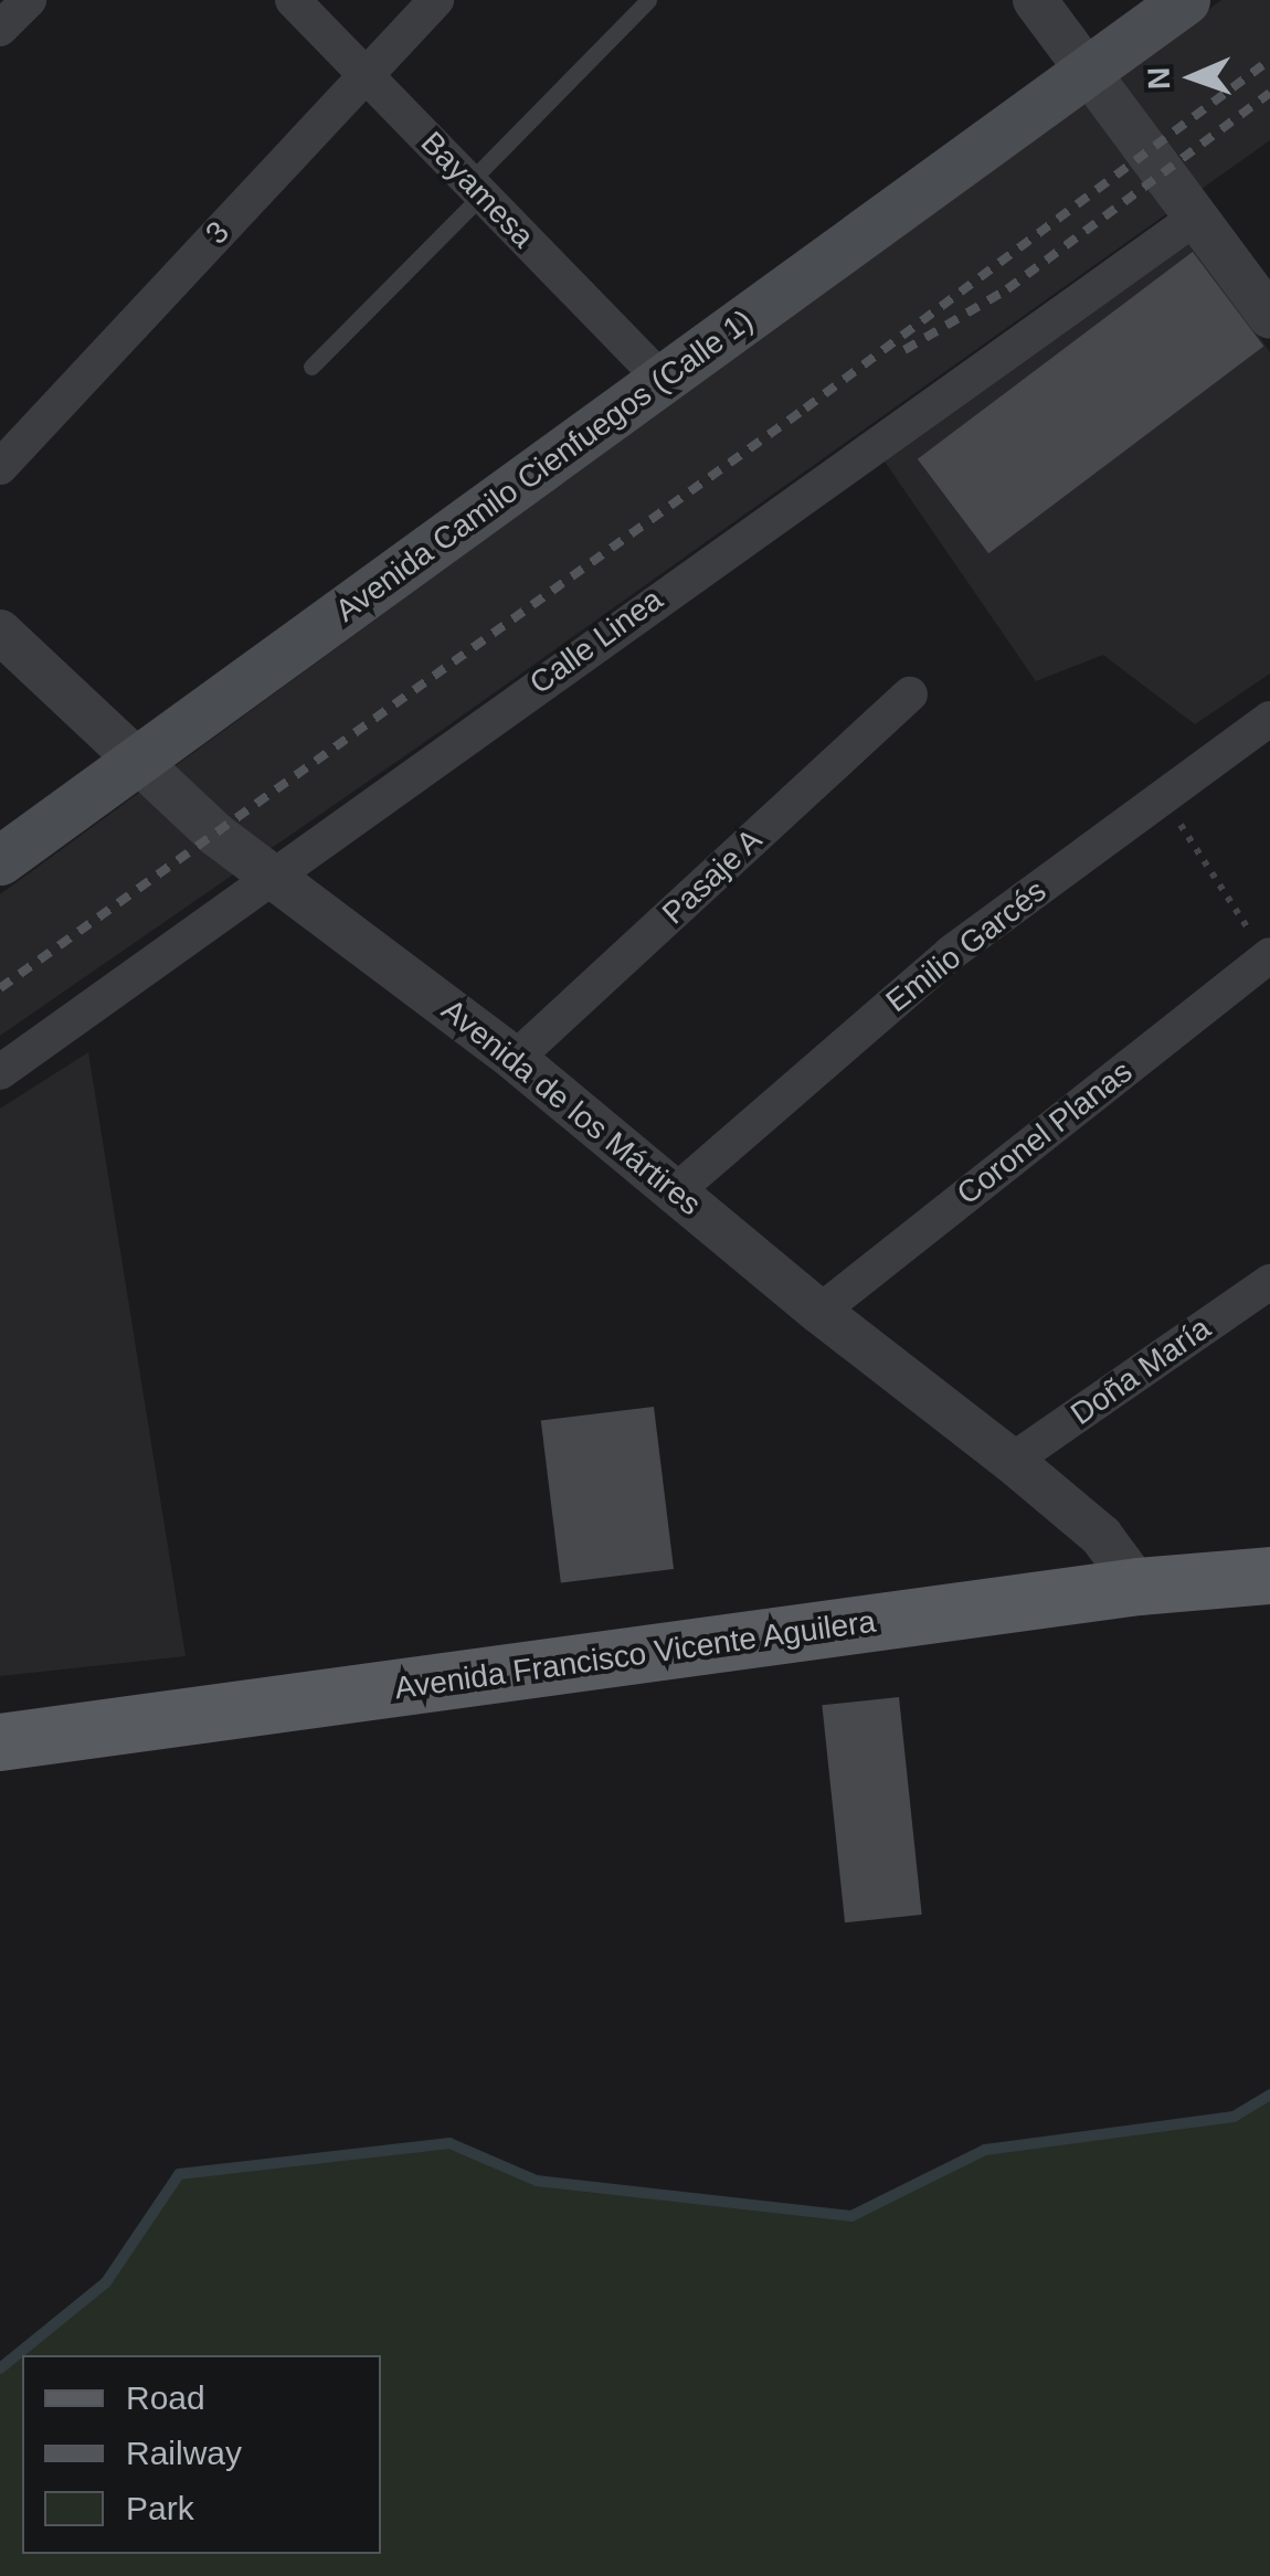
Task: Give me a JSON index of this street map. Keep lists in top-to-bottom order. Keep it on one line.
{"streets":{"main road":["Avenida Camilo Cienfuegos (Calle 1)","Avenida Francisco Vicente Aguilera"],"street":["Bayamesa","3","Calle Linea","Pasaje A","Emilio Garcés","Avenida de los Mártires","Coronel Planas","Doña María"]},"crossings":[["Bayamesa","3"],["Bayamesa","Avenida Camilo Cienfuegos (Calle 1)"],["Avenida Camilo Cienfuegos (Calle 1)","Avenida de los Mártires"],["Calle Linea","Avenida de los Mártires"],["Pasaje A","Avenida de los Mártires"],["Emilio Garcés","Avenida de los Mártires"],["Avenida de los Mártires","Coronel Planas"],["Avenida de los Mártires","Doña María"],["Avenida de los Mártires","Avenida Francisco Vicente Aguilera"]],"legend":["Road","Railway","Park"],"north":"left"}
